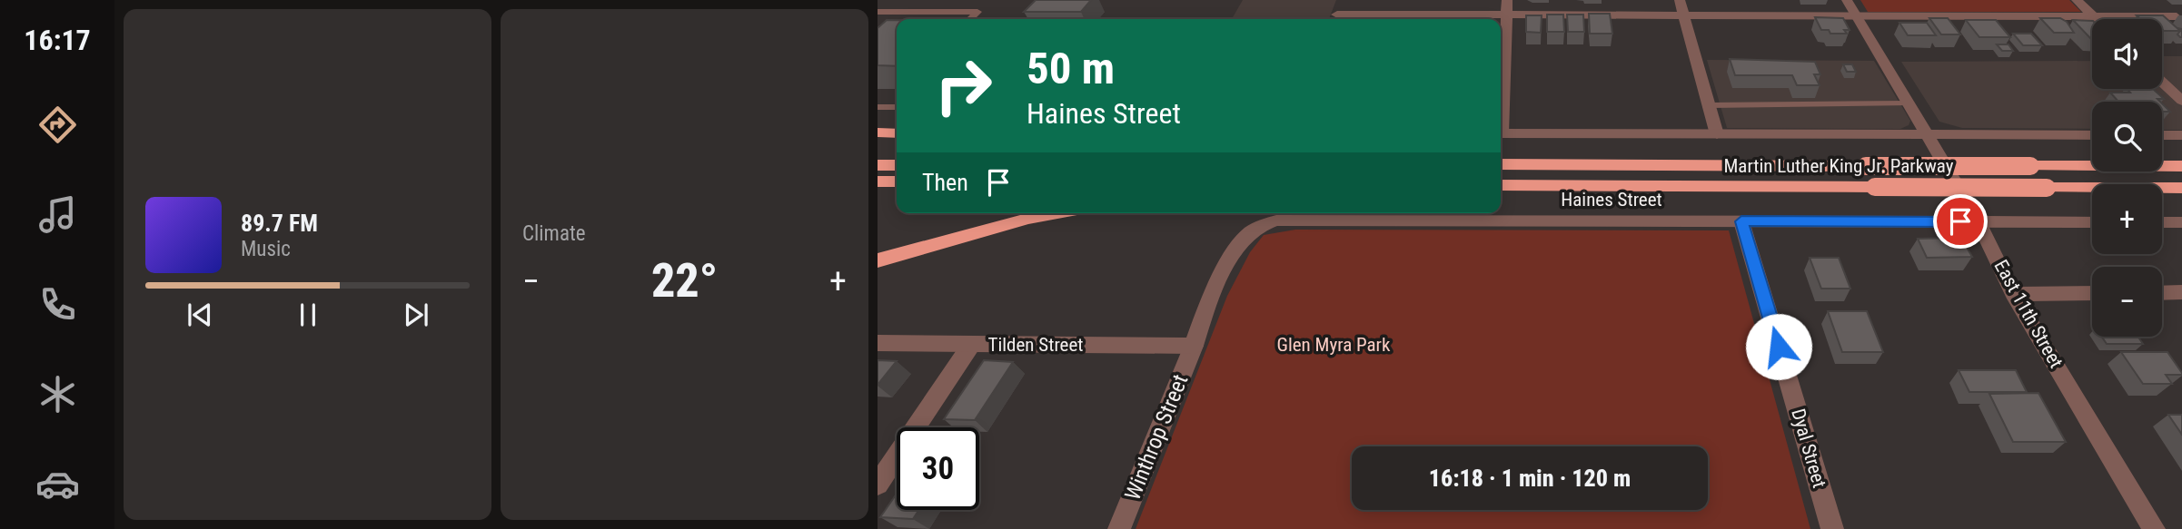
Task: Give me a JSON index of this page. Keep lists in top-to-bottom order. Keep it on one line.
{"streets":{"highway":["Martin Luther King Jr. Parkway"],"street":["Haines Street","East 11th Street","Tilden Street","Winthrop Street","Dyal Street"]},"crossings":[["Haines Street","East 11th Street"],["Haines Street","Tilden Street"],["Haines Street","Winthrop Street"],["Haines Street","Dyal Street"],["Tilden Street","Winthrop Street"]],"parks":["Glen Myra Park"],"page":{"tabs":"16:17","tile":"Climate","map_buttons":["+","−"],"turn":["50 m","Haines Street"],"then":"Then","song":["89.7 FM","Music"],"heat":["−","22°","+"],"limit":"30","trip":"16:18 · 1 min · 120 m"}}
